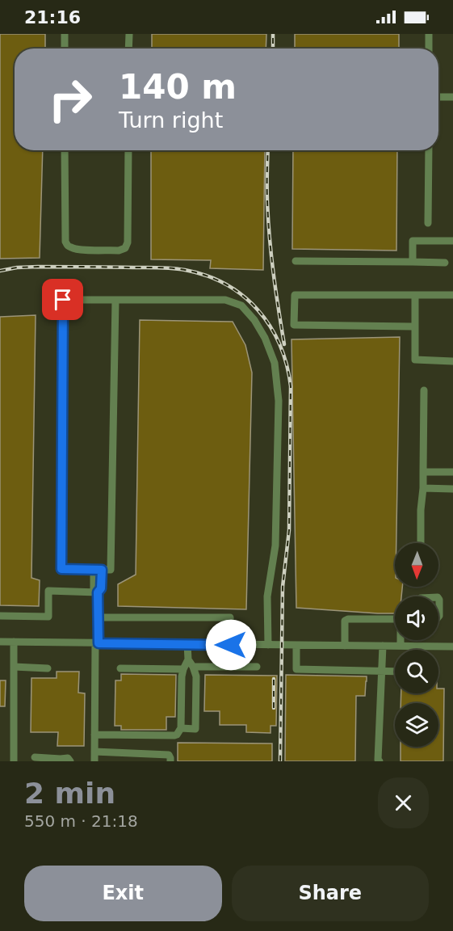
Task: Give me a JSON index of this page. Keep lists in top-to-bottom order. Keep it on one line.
{"north":"bottom","page":{"status":"21:16","turn":["140 m","Turn right"],"heading":["2 min","550 m · 21:18"],"buttons":["Exit","Share"]}}
